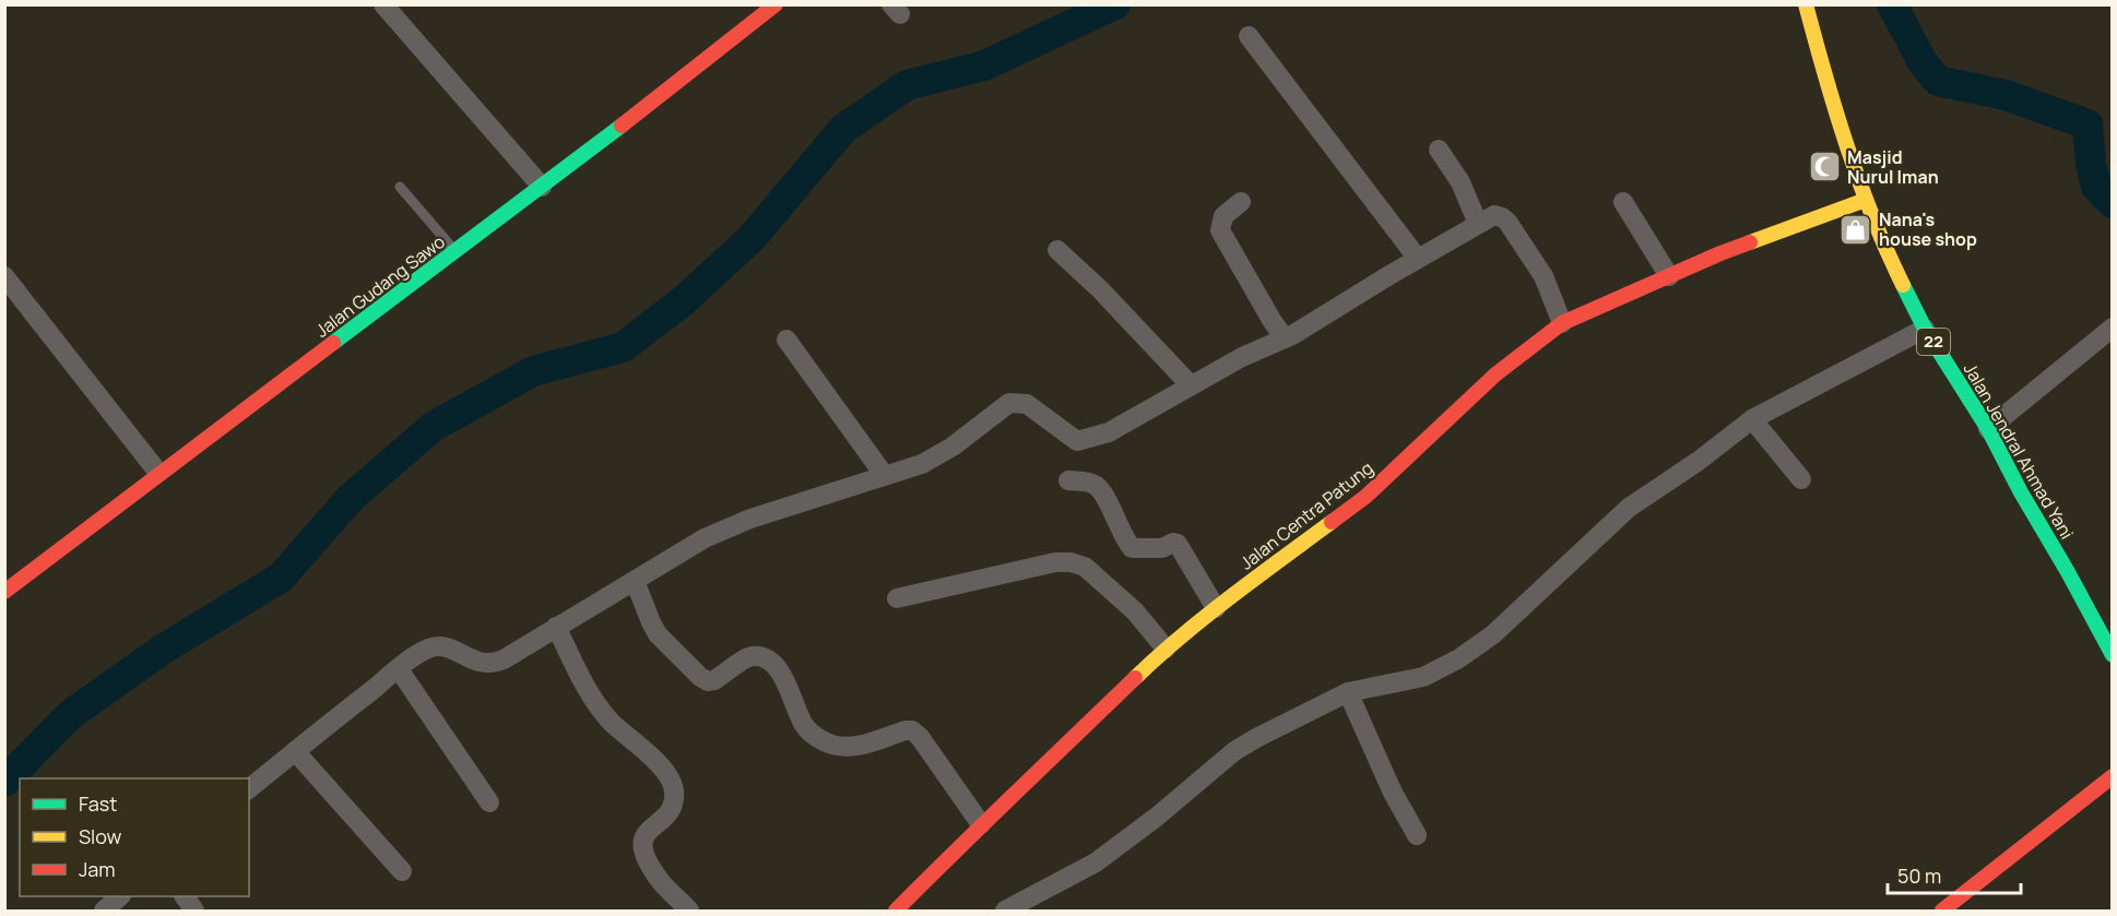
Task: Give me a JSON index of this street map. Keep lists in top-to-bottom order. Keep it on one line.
{"streets":{"main road":["Jalan Gudang Sawo","22","Jalan Jendral Ahmad Yani","Jalan Centra Patung"]},"crossings":[["Jalan Jendral Ahmad Yani","Jalan Centra Patung"]],"places":{"mosque":["Masjid Nurul Iman"],"shop":["Nana's house shop"]},"legend":["Fast","Slow","Jam"],"scale_bar":"50 m"}
